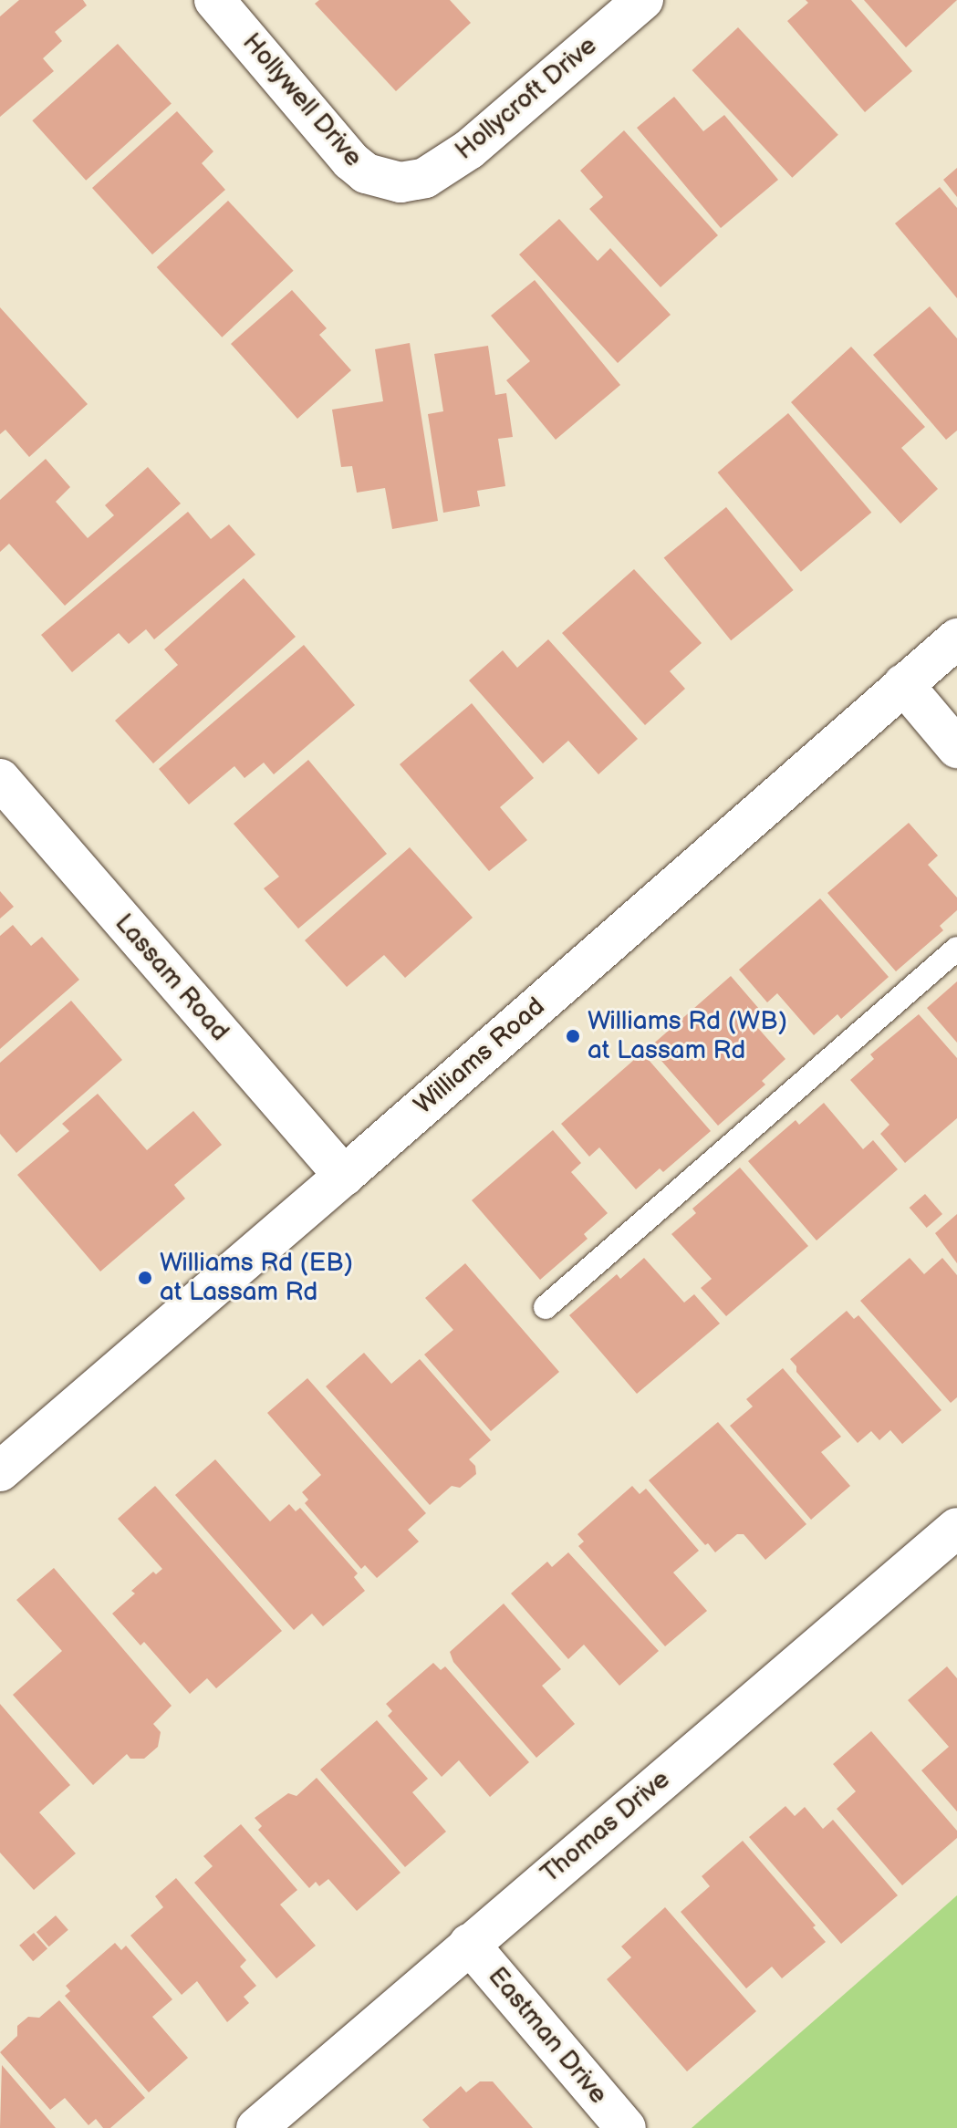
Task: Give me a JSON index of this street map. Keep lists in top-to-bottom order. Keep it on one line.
{"streets":{"street":["Hollycroft Drive","Hollywell Drive","Lassam Road","Williams Road","Thomas Drive","Eastman Drive"]},"crossings":[["Hollycroft Drive","Hollywell Drive"],["Lassam Road","Williams Road"],["Thomas Drive","Eastman Drive"]],"places":["Williams Rd (WB) at Lassam Rd","Williams Rd (EB) at Lassam Rd"]}
